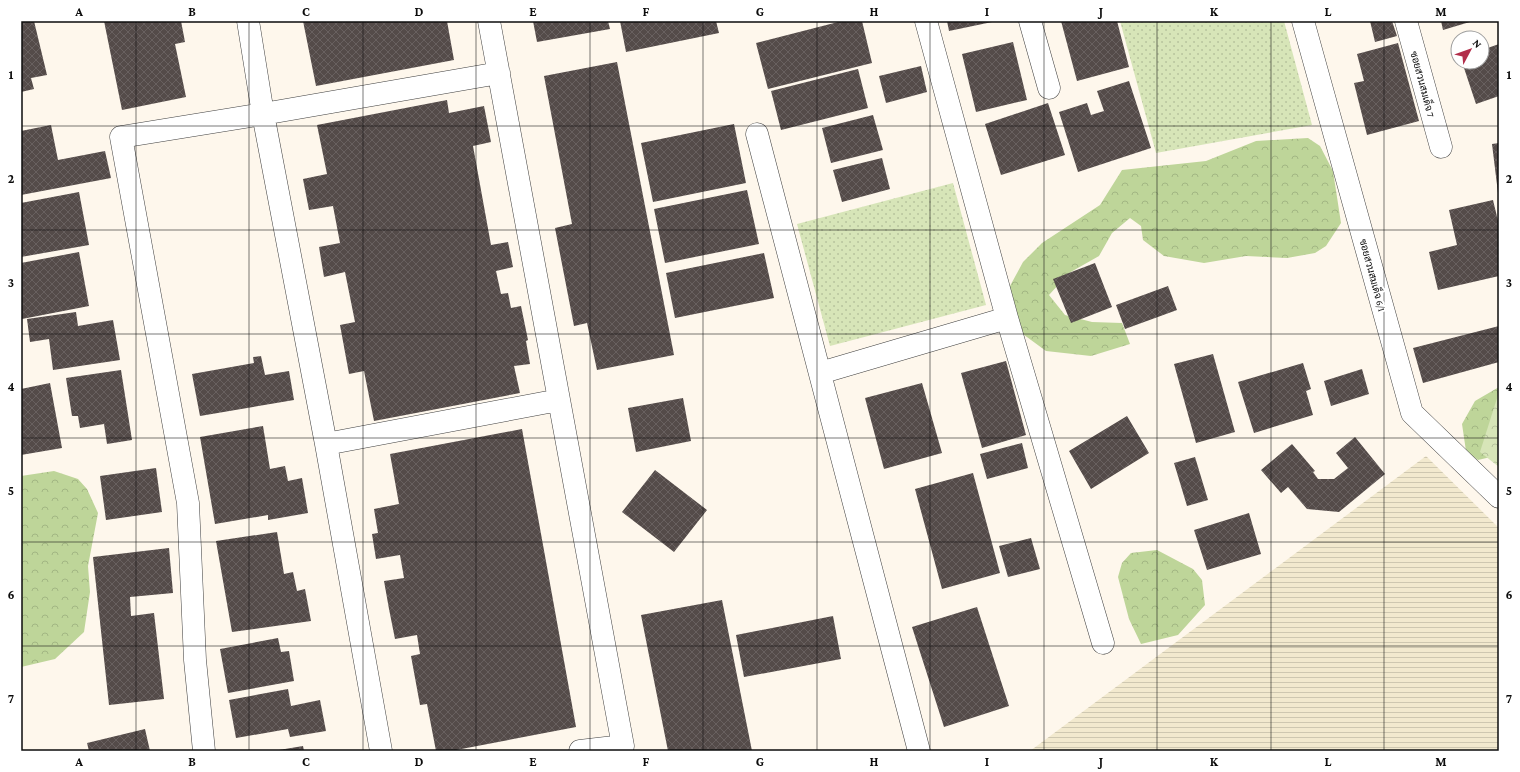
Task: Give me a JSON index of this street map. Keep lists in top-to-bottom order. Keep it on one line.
{"streets":{"street":["ซอยสวนสมเด็จ 7","ซอยสวนสมเด็จ 6/1"]},"north":"top right","grid":{"columns":["A","B","C","D","E","F","G","H","I","J","K","L","M"],"rows":["1","2","3","4","5","6","7"]}}
